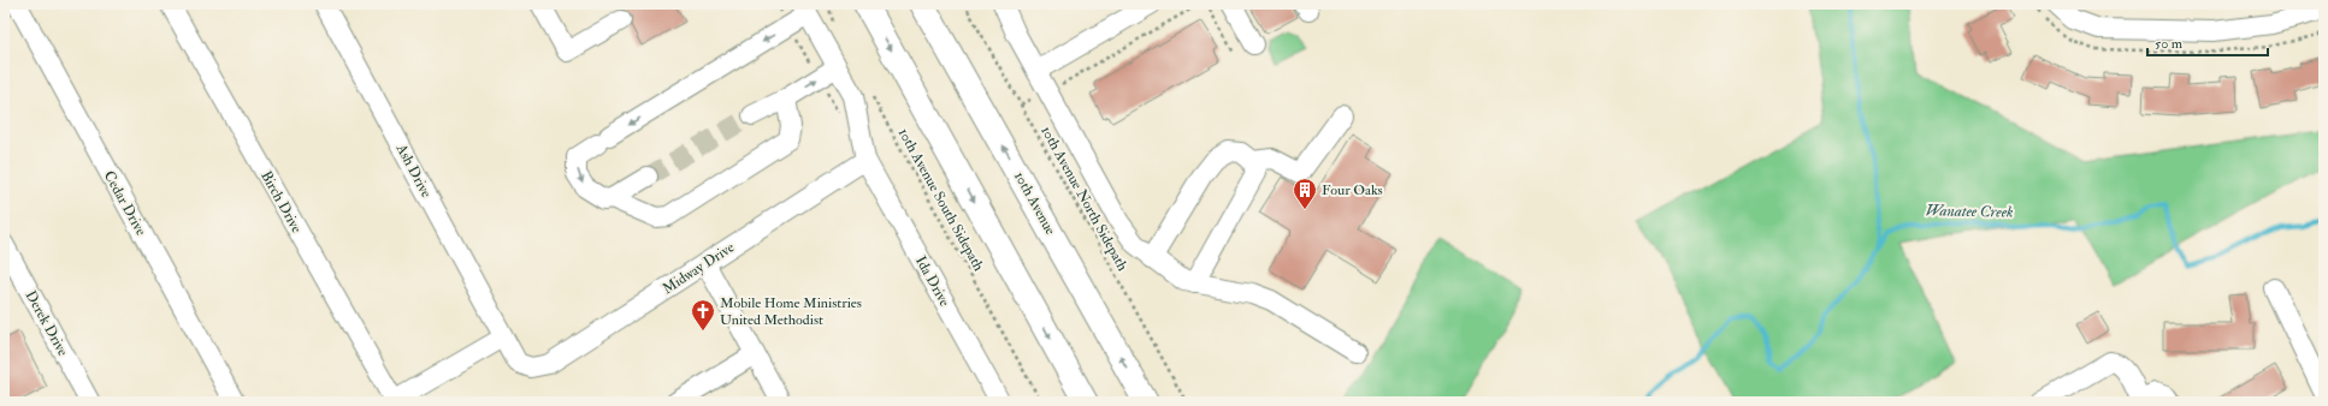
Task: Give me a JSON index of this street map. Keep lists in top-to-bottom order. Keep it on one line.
{"streets":{"main road":["10th Avenue"],"street":["Ash Drive","Birch Drive","Cedar Drive","Midway Drive","Ida Drive","Derek Drive"],"path":["10th Avenue North Sidepath","10th Avenue South Sidepath"]},"crossings":[["Ash Drive","Midway Drive"],["Midway Drive","Ida Drive"]],"water":["Wanatee Creek"],"places":{"building":["Four Oaks"],"church":["Mobile Home Ministries United Methodist"]},"scale_bar":"50 m"}
